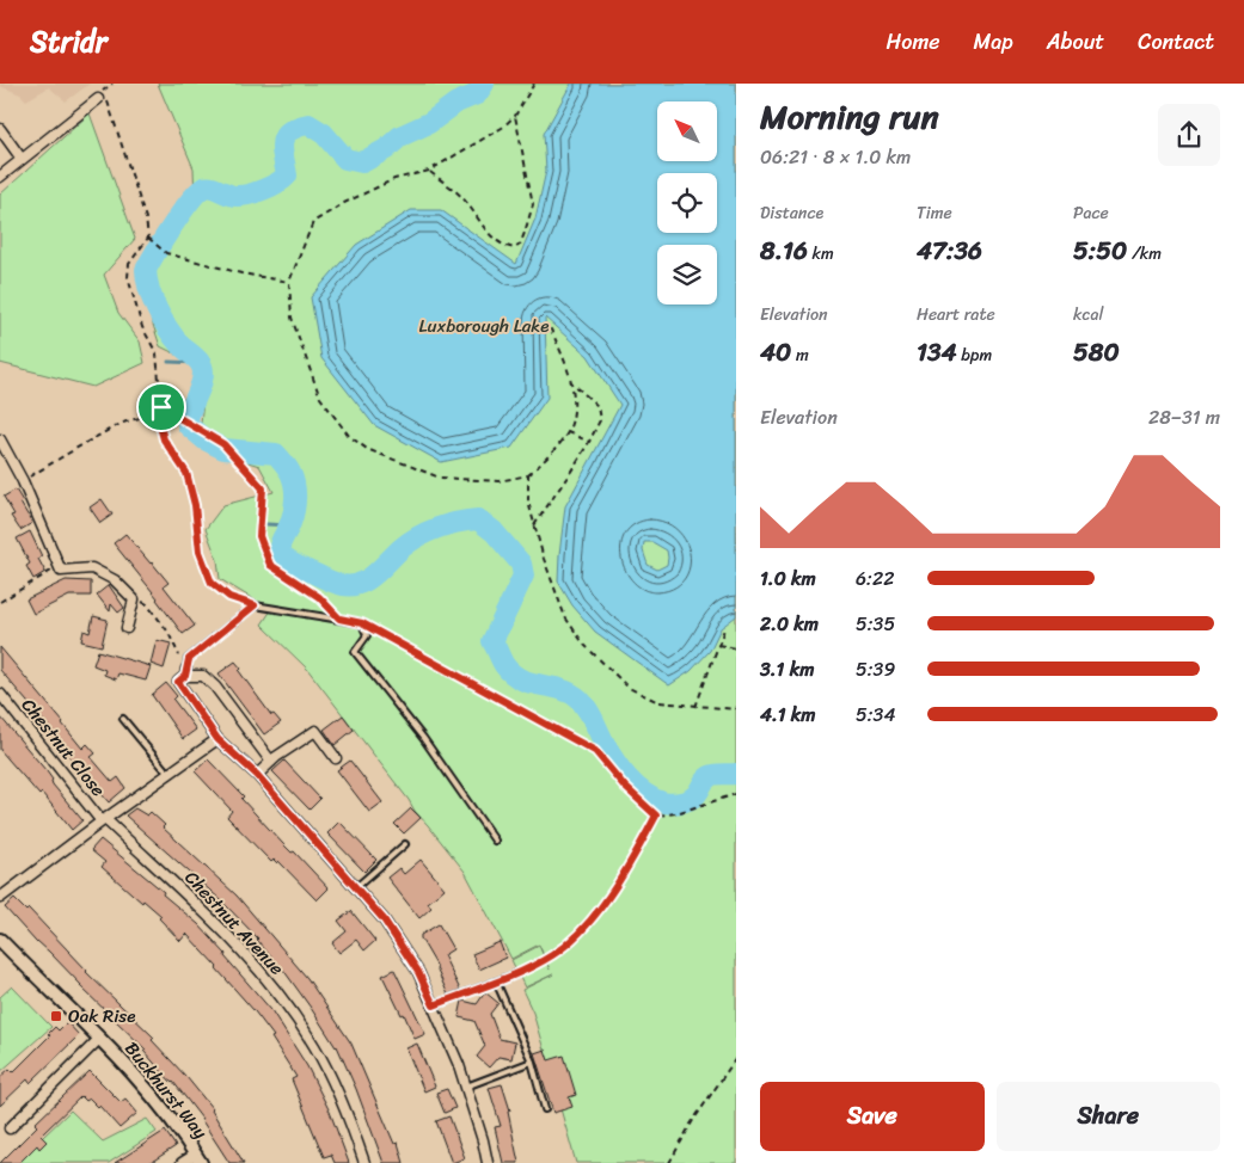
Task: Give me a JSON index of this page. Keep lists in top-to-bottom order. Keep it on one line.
{"streets":{"street":["Chestnut Close","Chestnut Avenue","Buckhurst Way"]},"crossings":[["Chestnut Close","Chestnut Avenue"]],"parks":["Luxborough Lake"],"places":{"transit":["Oak Rise"]},"north":"top left","page":{"header":"Stridr","nav":["Home","Map","About","Contact"],"heading":["Morning run","06:21 · 8 × 1.0 km"],"stats":[["Distance","8.16 km"],["Time","47:36"],["Pace","5:50 /km"],["Elevation","40 m"],["Heart rate","134 bpm"],["kcal","580"]],"chart":["Elevation","28–31 m"],"list":[{"name":"1.0 km","note":"6:22"},{"name":"2.0 km","note":"5:35"},{"name":"3.1 km","note":"5:39"},{"name":"4.1 km","note":"5:34"}],"buttons":["Save","Share"]}}
